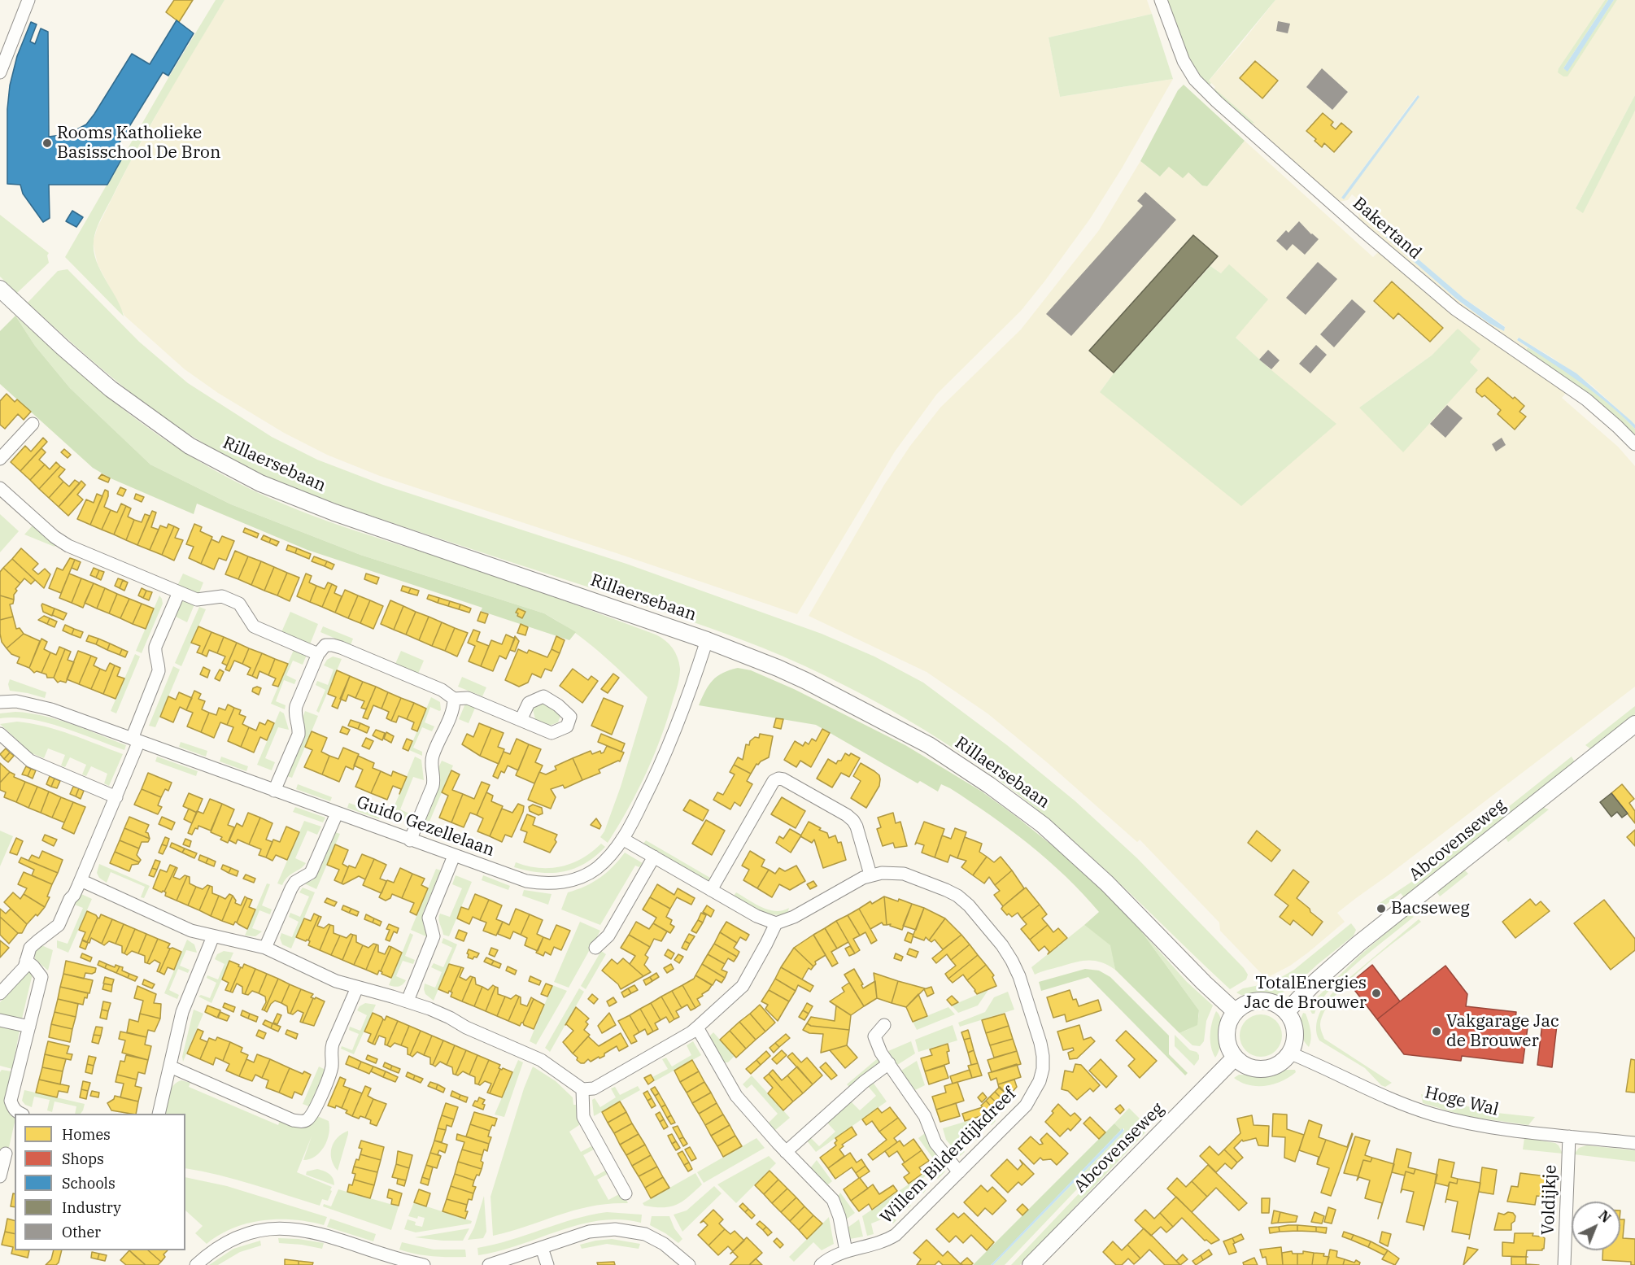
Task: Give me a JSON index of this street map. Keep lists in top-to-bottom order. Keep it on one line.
{"streets":{"street":["Bakertand","Rillaersebaan","Guido Gezellelaan","Abcovenseweg","Hoge Wal","Willem Bilderdijkdreef","Voldijkje"]},"crossings":[["Rillaersebaan","Guido Gezellelaan"],["Rillaersebaan","Abcovenseweg"],["Rillaersebaan","Hoge Wal"],["Abcovenseweg","Hoge Wal"],["Hoge Wal","Voldijkje"]],"places":["Rooms Katholieke Basisschool De Bron","Bacseweg","TotalEnergies Jac de Brouwer","Vakgarage Jac de Brouwer"],"legend":["Homes","Shops","Schools","Industry","Other"],"north":"top right"}
